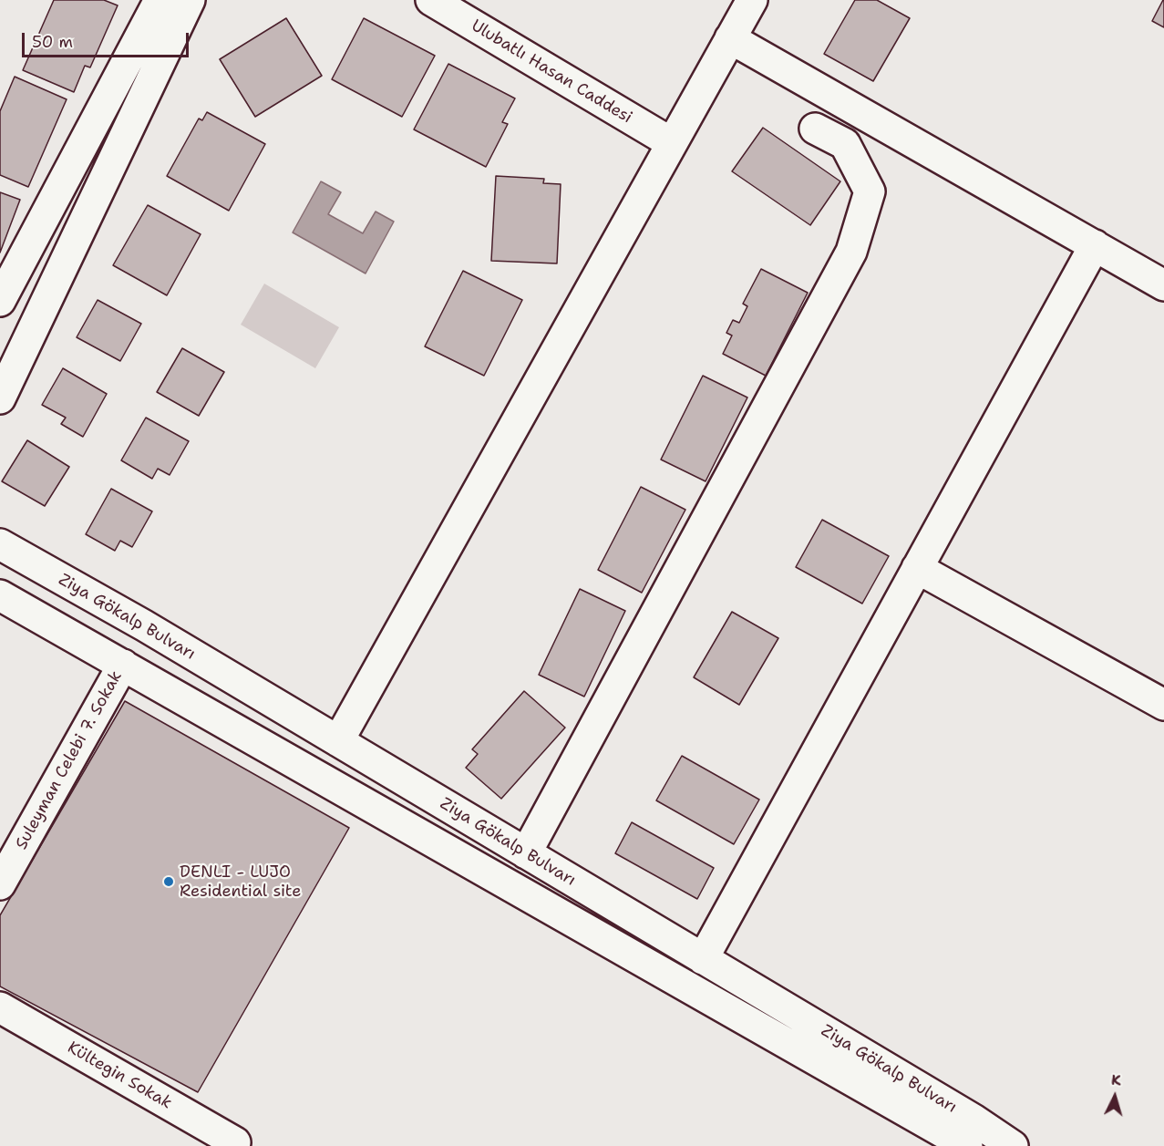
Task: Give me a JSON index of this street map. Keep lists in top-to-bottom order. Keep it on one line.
{"streets":{"street":["Ulubatlı Hasan Caddesi","Ziya Gökalp Bulvarı","Suleyman Celebi 7. Sokak","Kültegin Sokak"]},"crossings":[["Ziya Gökalp Bulvarı","Suleyman Celebi 7. Sokak"]],"places":["DENLI - LUJO Residential site"],"scale_bar":"50 m","north":"top"}
